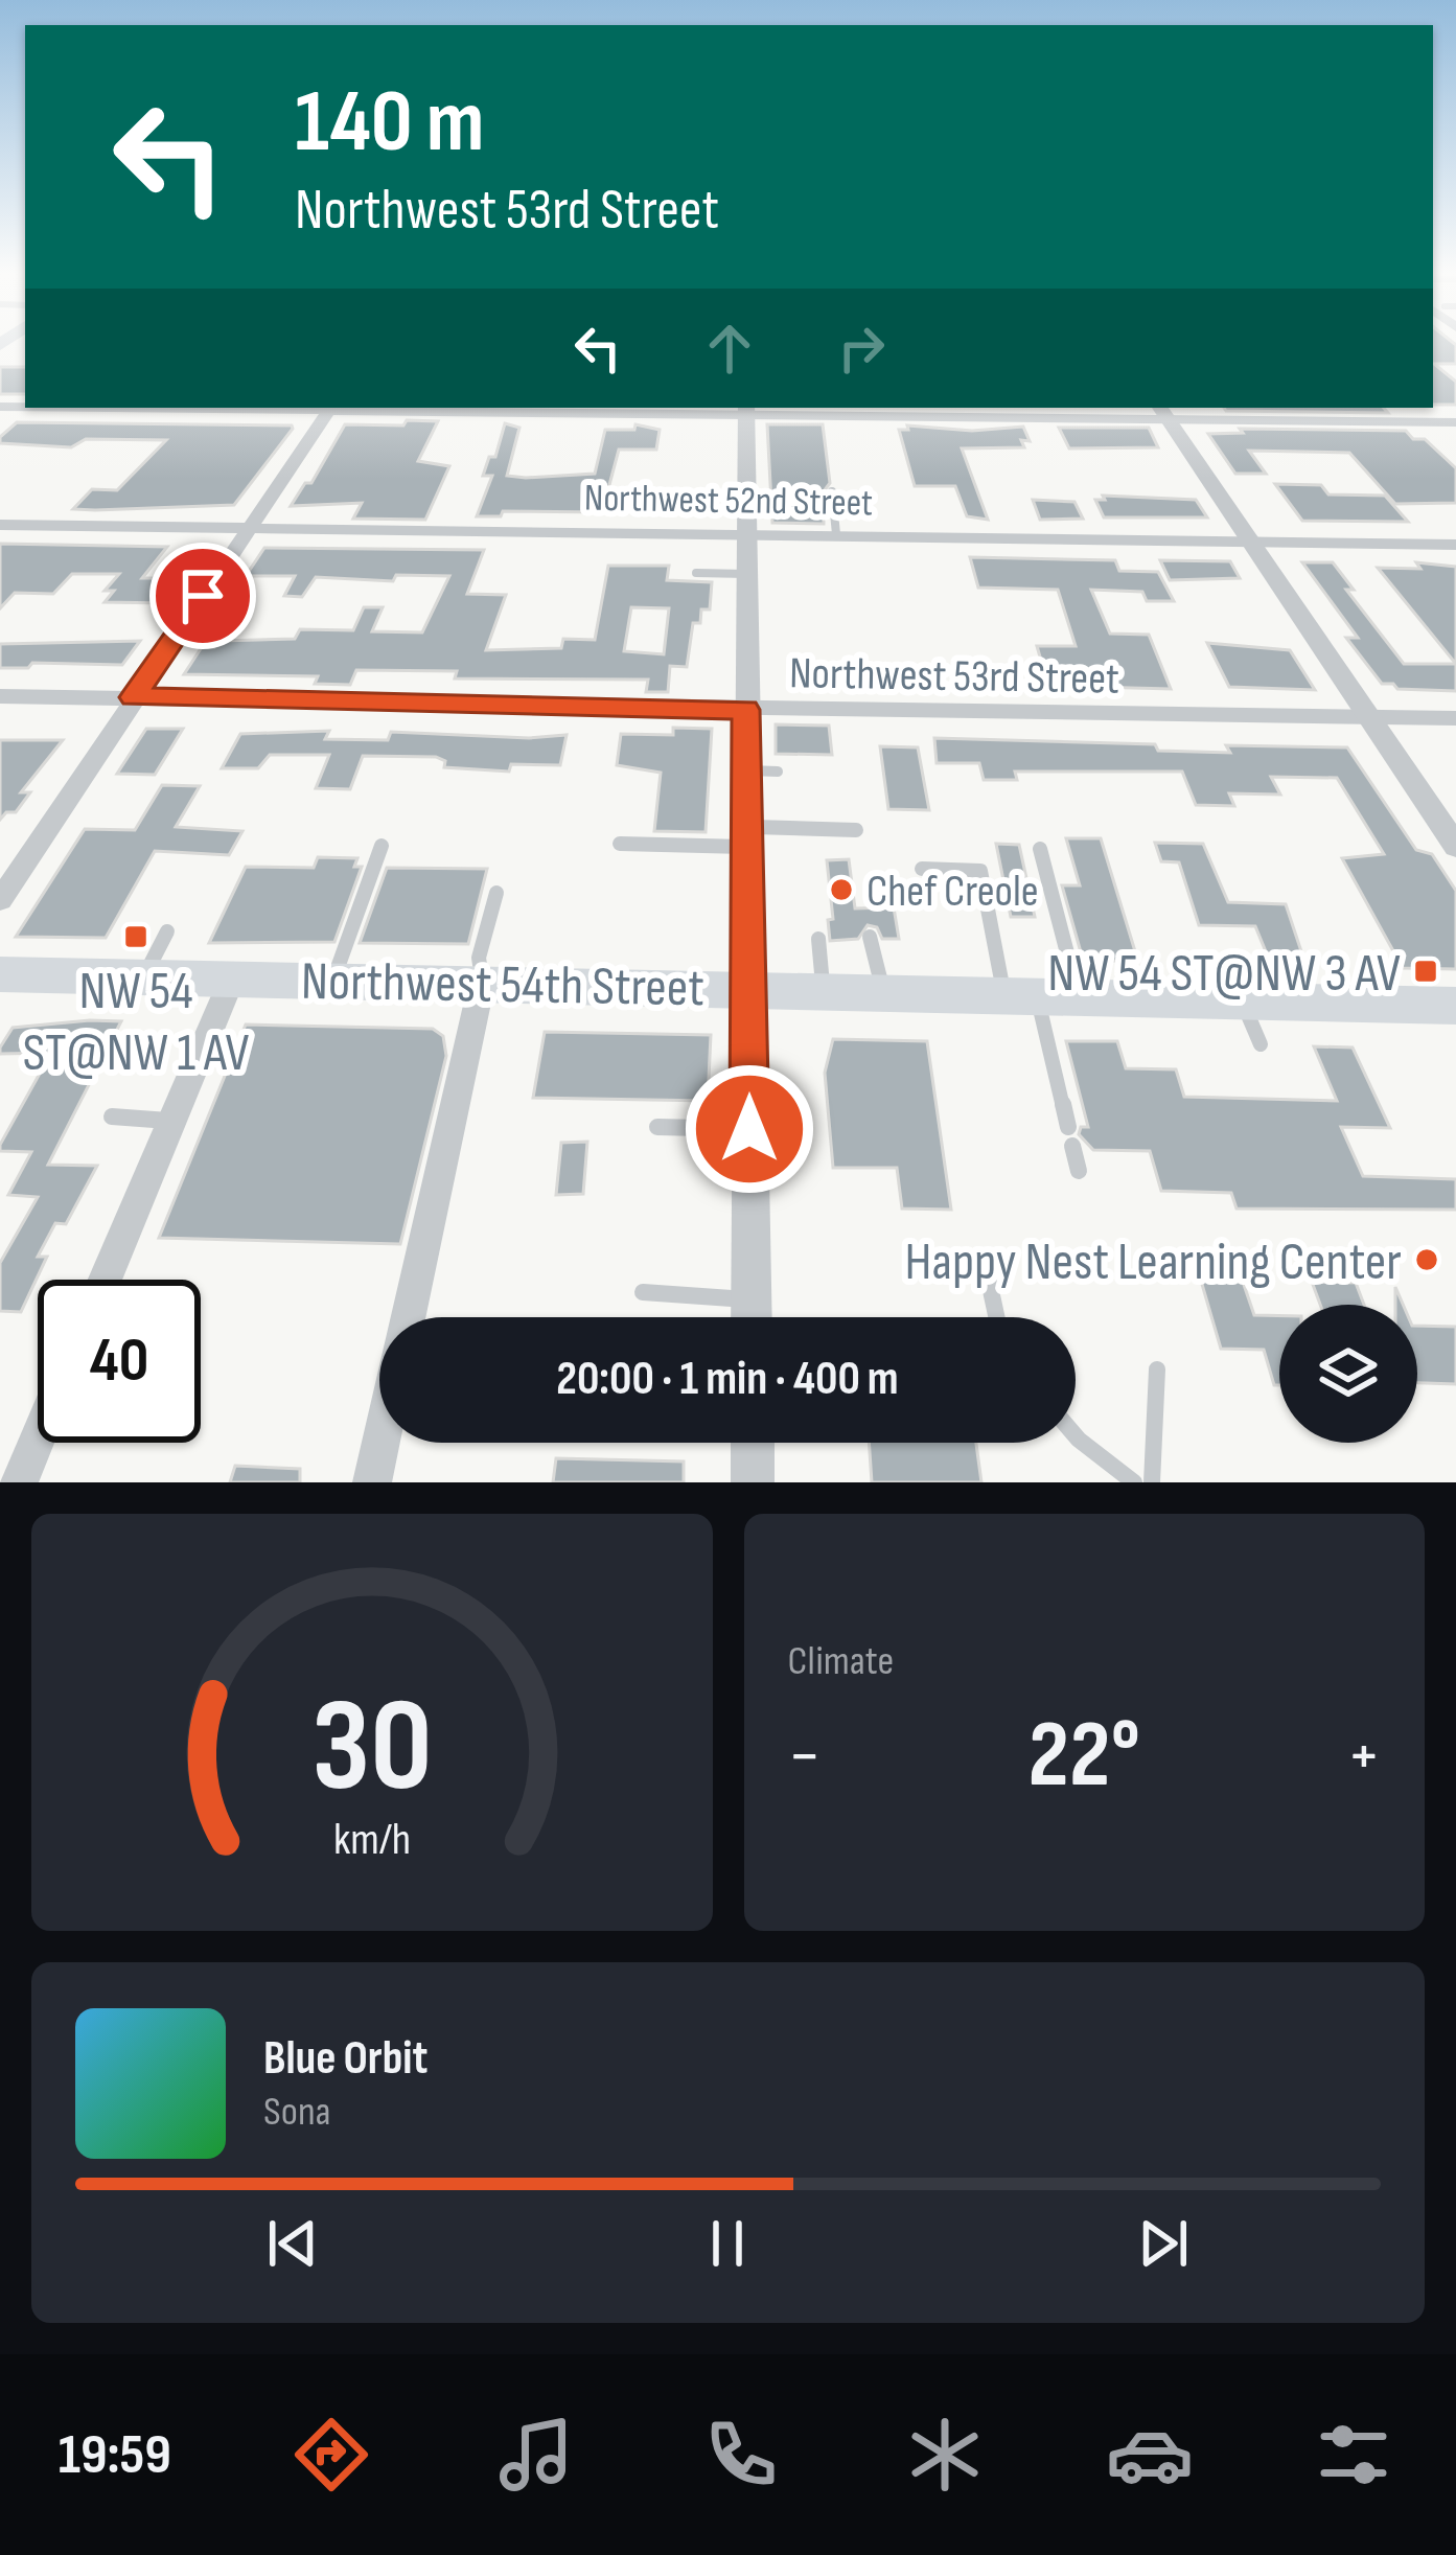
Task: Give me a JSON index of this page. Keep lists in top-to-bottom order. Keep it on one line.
{"streets":{"main road":["Northwest 54th Street"],"street":["Northwest 52nd Street","Northwest 53rd Street"]},"places":{"other":["Chef Creole","Happy Nest Learning Center"],"transit":["NW 54 ST@NW 1 AV","NW 54 ST@NW 3 AV"]},"page":{"turn":["140 m","Northwest 53rd Street"],"limit":"40","trip":"20:00 · 1 min · 400 m","tile":"Climate","heat":["−","22°","+"],"song":["Blue Orbit","Sona"],"tabs":"19:59","gauge":["30","km/h"]}}
